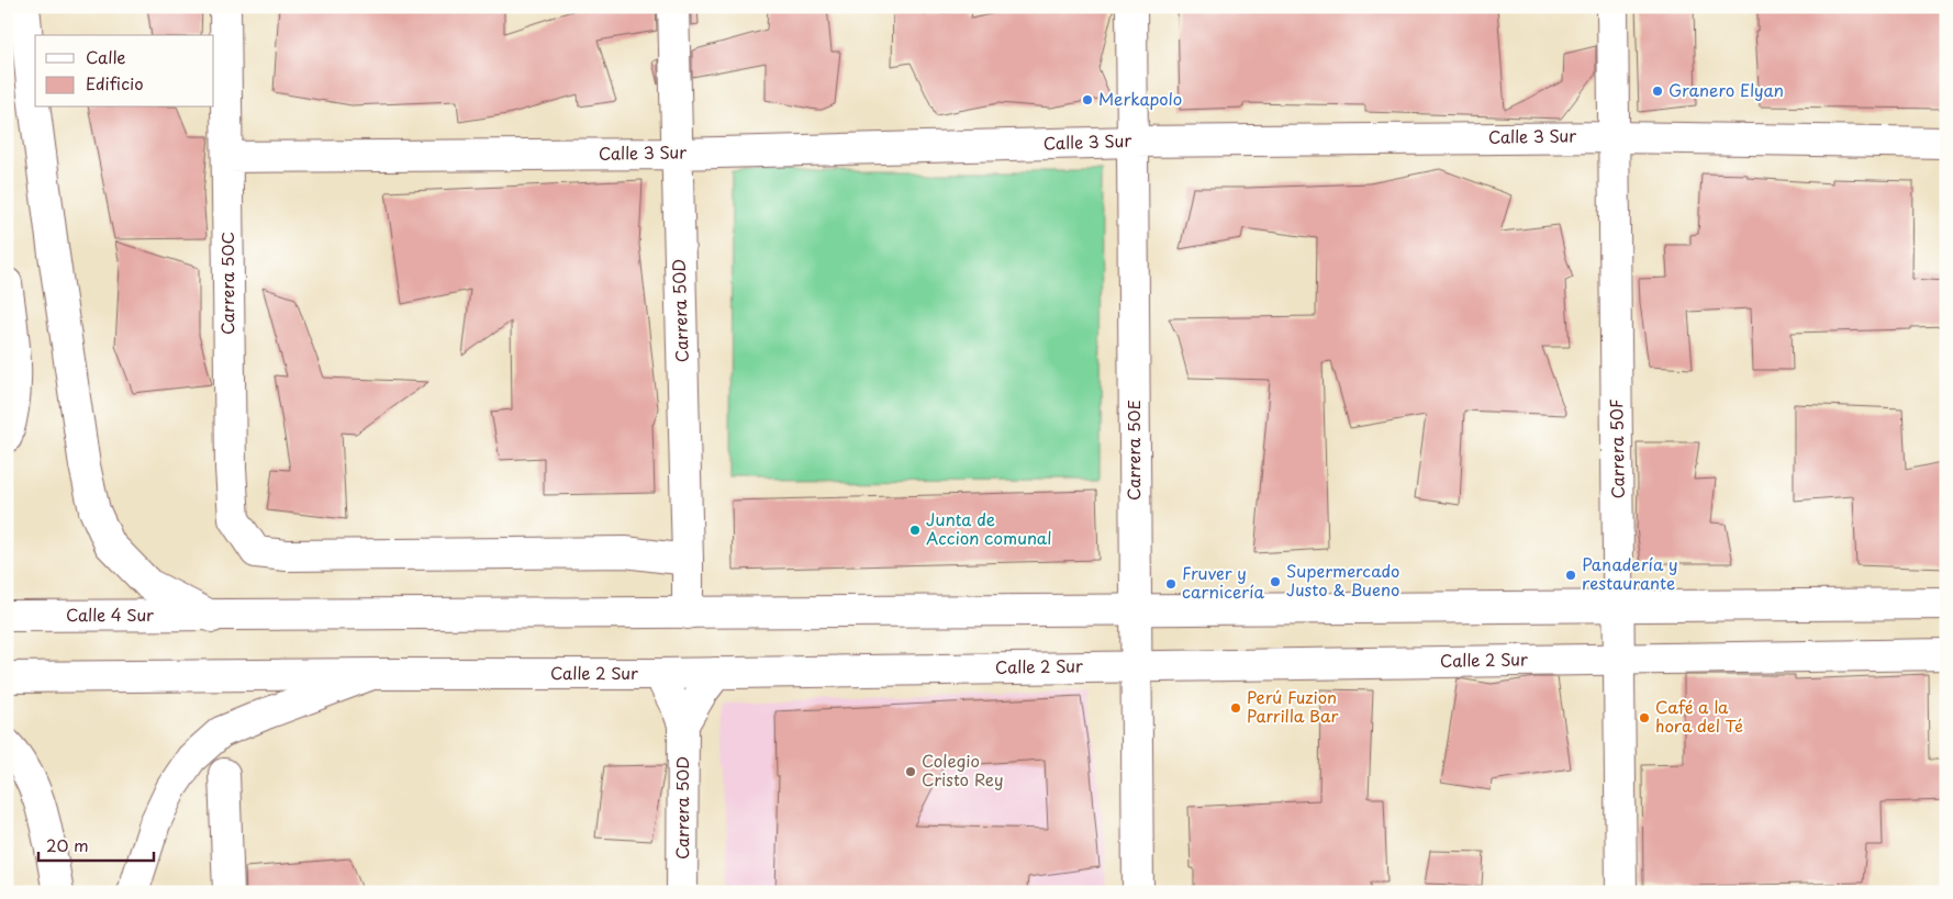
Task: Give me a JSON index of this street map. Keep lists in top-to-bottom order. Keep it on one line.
{"streets":{"main road":["Calle 3 Sur","Carrera 50C","Carrera 50D","Carrera 50F","Carrera 50E","Calle 4 Sur","Calle 2 Sur"]},"crossings":[["Calle 3 Sur","Carrera 50C"],["Calle 3 Sur","Carrera 50D"],["Calle 3 Sur","Carrera 50F"],["Calle 3 Sur","Carrera 50E"],["Carrera 50C","Carrera 50D"],["Carrera 50D","Calle 2 Sur"],["Carrera 50F","Calle 2 Sur"],["Carrera 50E","Calle 2 Sur"]],"places":["Granero Elyan","Merkapolo","Junta de Accion comunal","Panadería y restaurante","Supermercado Justo & Bueno","Fruver y carnicería","Perú Fuzion Parrilla Bar","Café a la hora del Té","Colegio Cristo Rey"],"legend":["Calle","Edificio"],"scale_bar":"20 m"}
